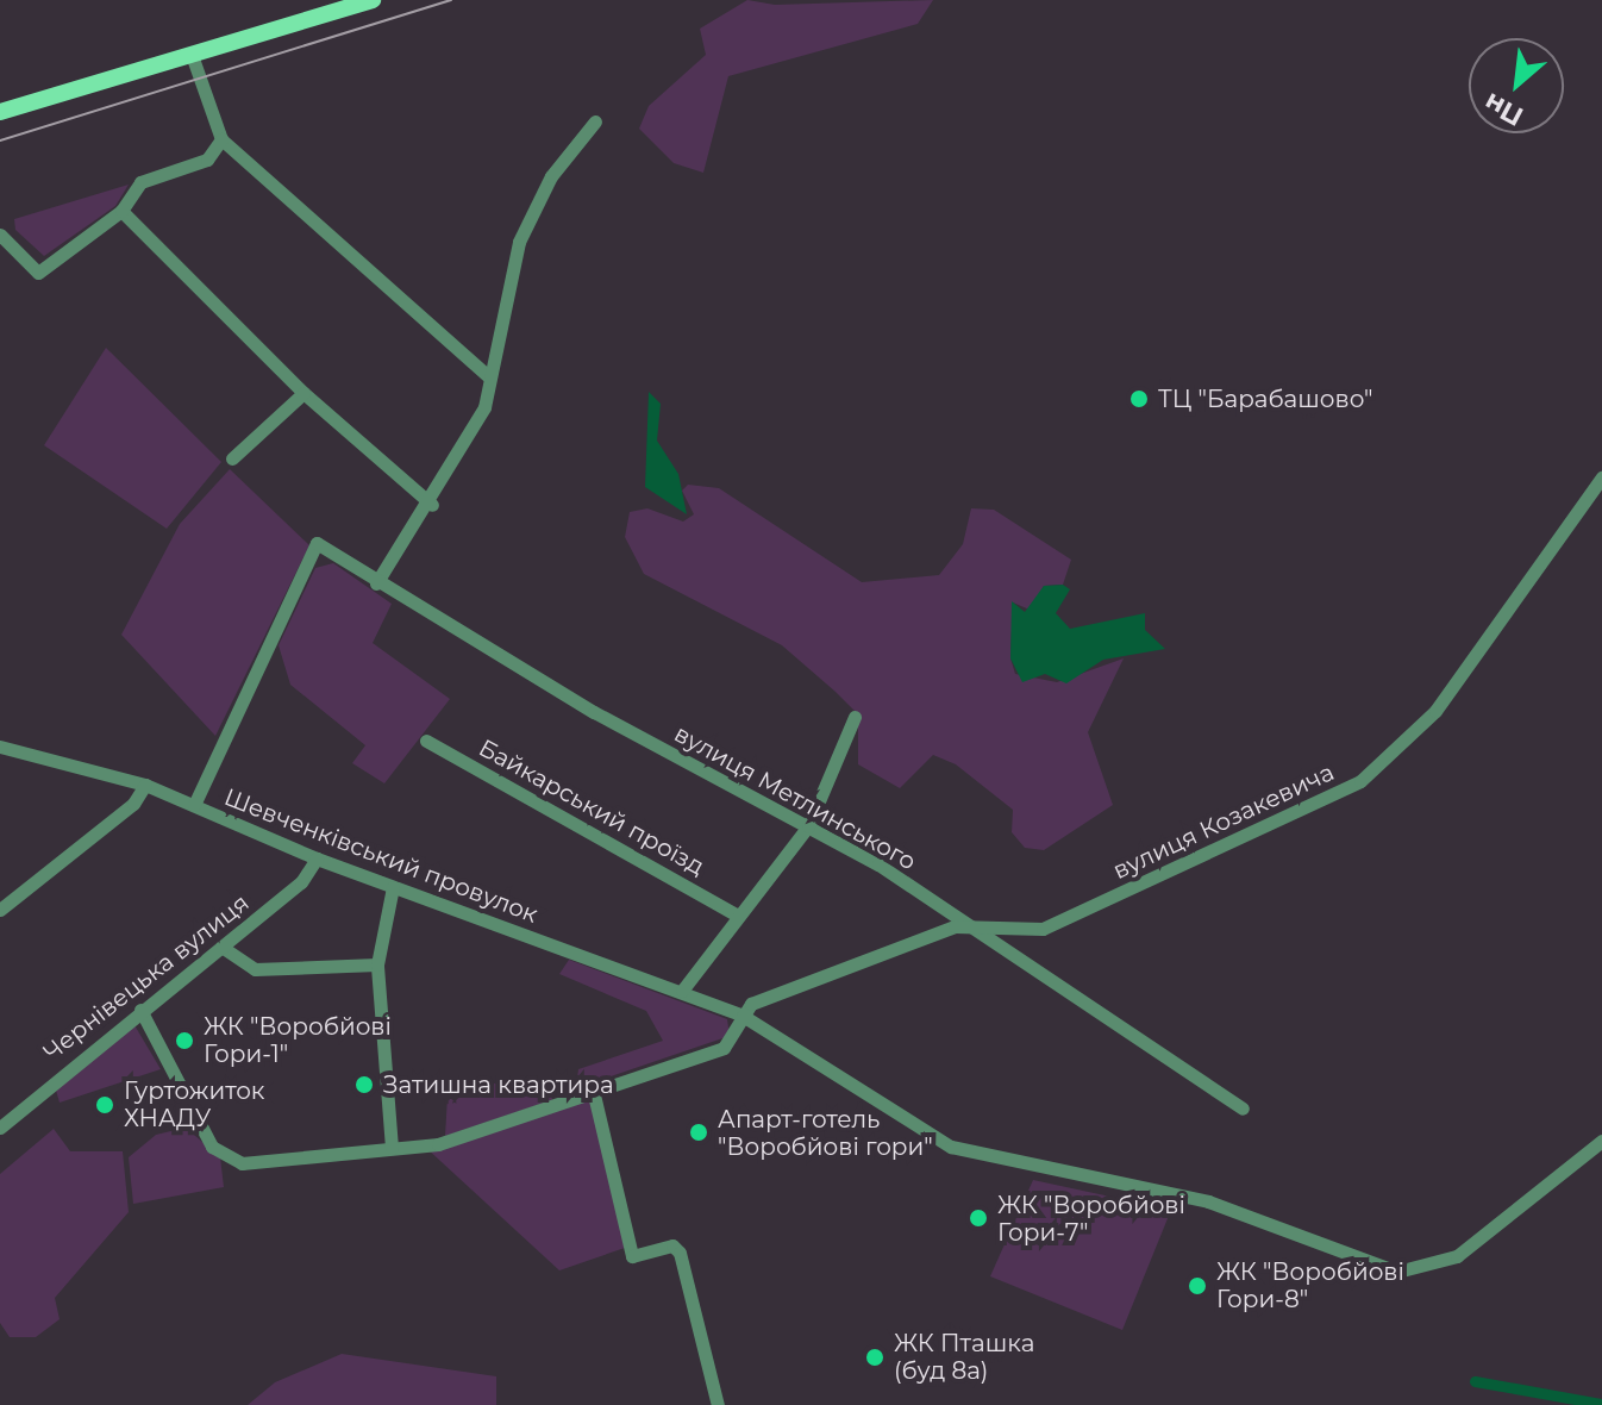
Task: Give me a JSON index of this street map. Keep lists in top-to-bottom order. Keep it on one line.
{"streets":{"street":["вулиця Метлинського","Байкарський проїзд","вулиця Козакевича","Шевченківський провулок","Чернівецька вулиця"]},"crossings":[["вулиця Метлинського","вулиця Козакевича"],["вулиця Метлинського","Шевченківський провулок"],["вулиця Козакевича","Шевченківський провулок"],["Шевченківський провулок","Чернівецька вулиця"]],"places":["ТЦ \"Барабашово\"","ЖК \"Воробйові Гори-1\"","Затишна квартира","Гуртожиток ХНАДУ","Апарт-готель \"Воробйові гори\"","ЖК \"Воробйові Гори-7\"","ЖК \"Воробйові Гори-8\"","ЖК Пташка (буд 8а)"],"north":"bottom left"}
